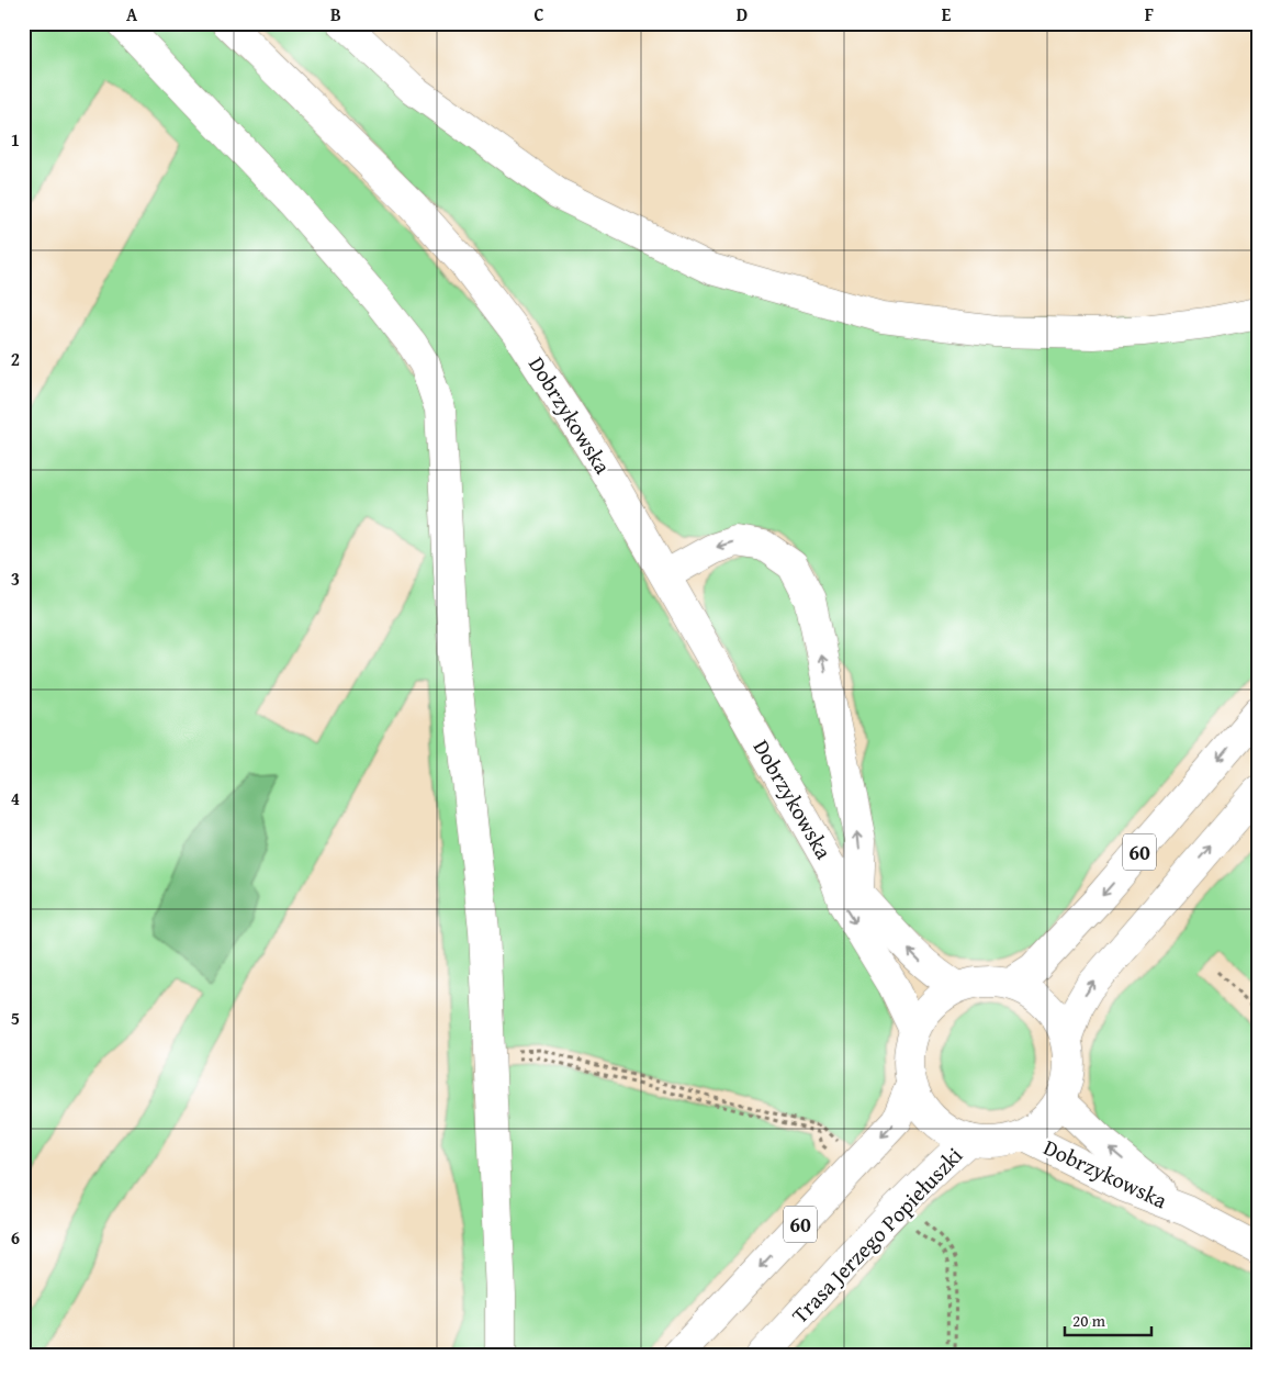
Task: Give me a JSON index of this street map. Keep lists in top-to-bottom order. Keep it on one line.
{"streets":{"main road":["Dobrzykowska","60","Trasa Jerzego Popiełuszki"]},"crossings":[["Dobrzykowska","60"],["Dobrzykowska","Trasa Jerzego Popiełuszki"],["60","Trasa Jerzego Popiełuszki"]],"scale_bar":"20 m","grid":{"columns":["A","B","C","D","E","F"],"rows":["1","2","3","4","5","6"]}}
